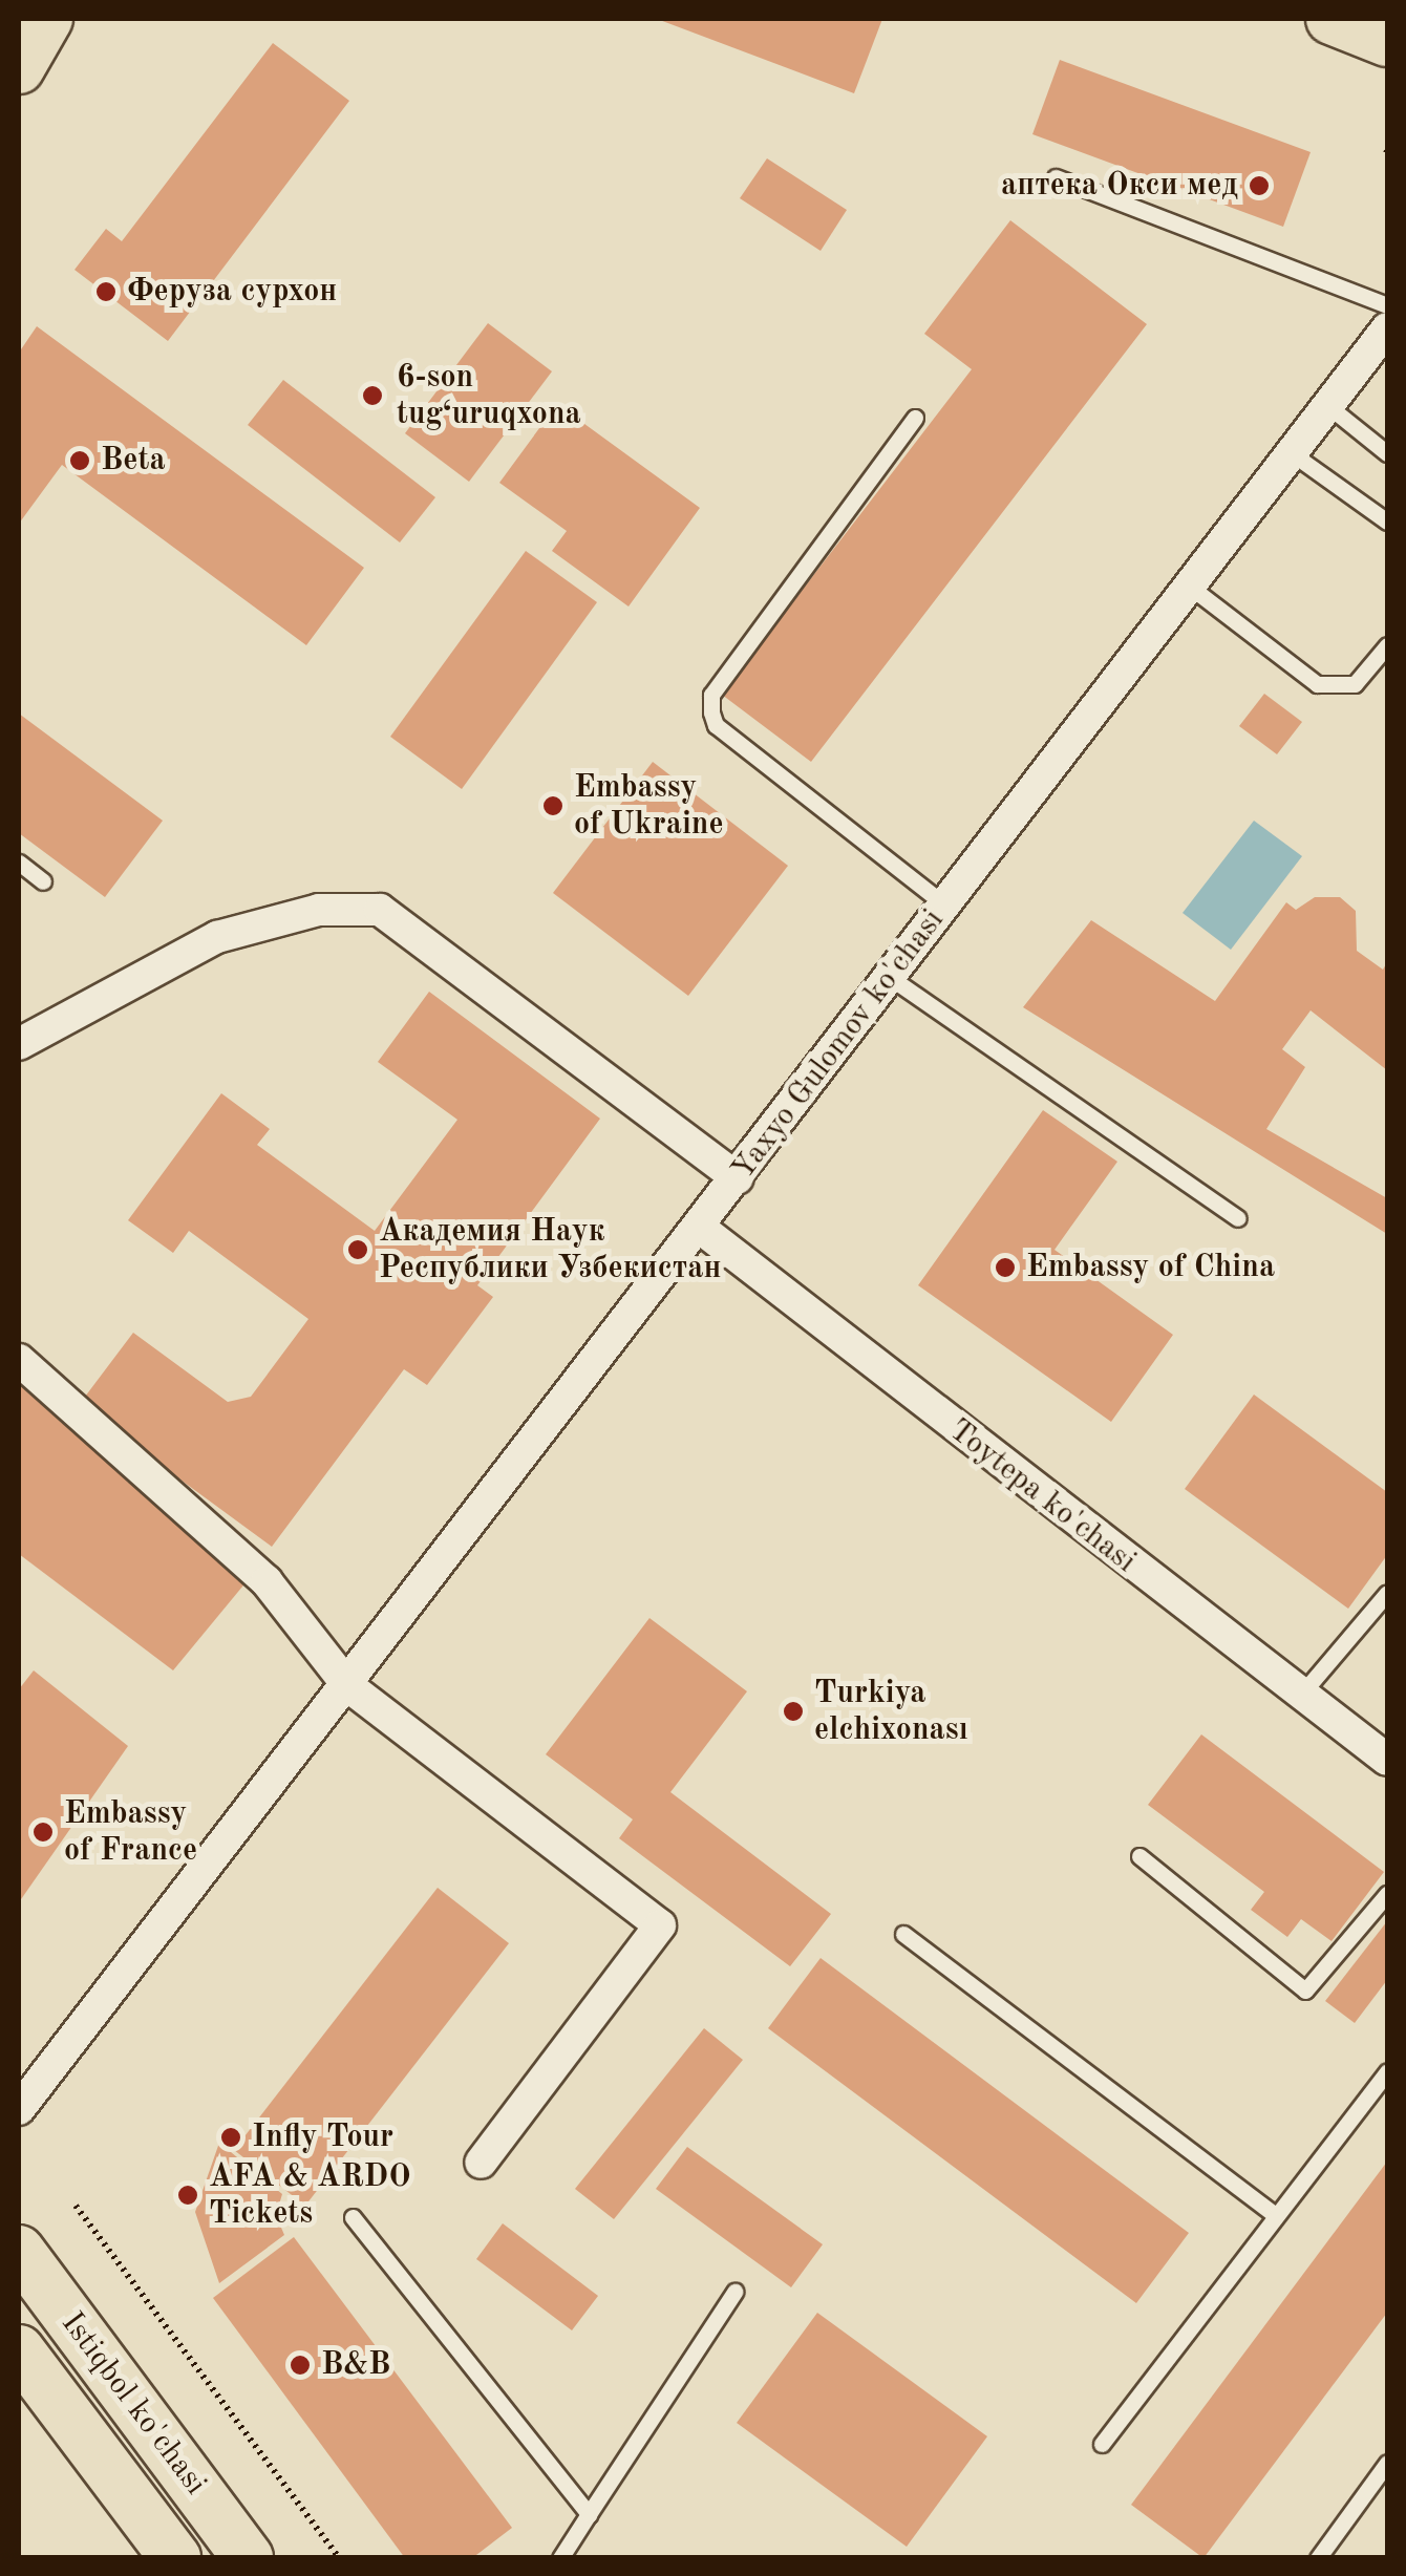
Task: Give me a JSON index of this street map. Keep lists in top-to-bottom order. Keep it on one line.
{"streets":{"main road":["Istiqbol ko'chasi"],"street":["Yaxyo Gulomov ko'chasi","Toytepa ko'chasi"]},"crossings":[["Yaxyo Gulomov ko'chasi","Toytepa ko'chasi"]],"places":["аптека Окси мед","Феруза сурхон","6-son tug‘uruqxona","Beta","Embassy of Ukraine","Академия Наук Республики Узбекистан","Embassy of China","Turkiya elchixonası","Embassy of France","Infly Tour","AFA & ARDO Tickets","B&B"]}
